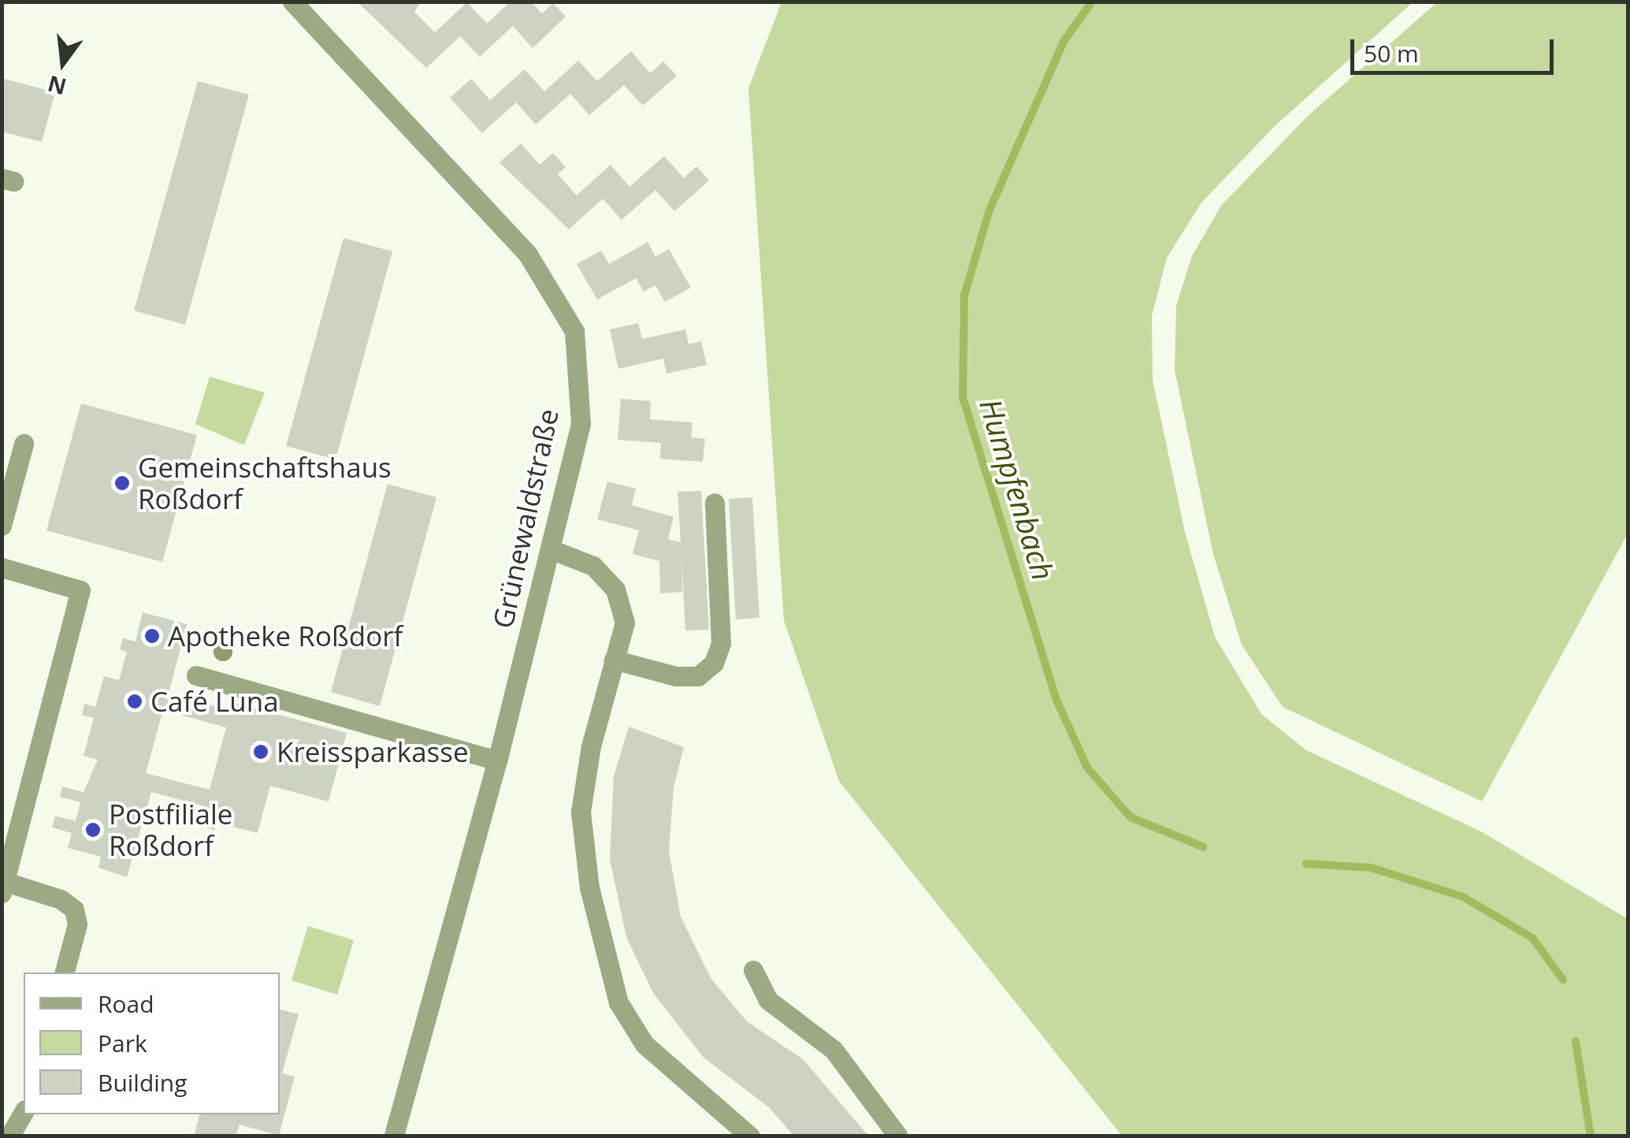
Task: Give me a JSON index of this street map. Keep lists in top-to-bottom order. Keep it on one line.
{"streets":{"street":["Grünewaldstraße"]},"water":["Humpfenbach"],"places":["Gemeinschaftshaus Roßdorf","Apotheke Roßdorf","Café Luna","Kreissparkasse","Postfiliale Roßdorf"],"legend":["Road","Park","Building"],"scale_bar":"50 m","north":"bottom"}
